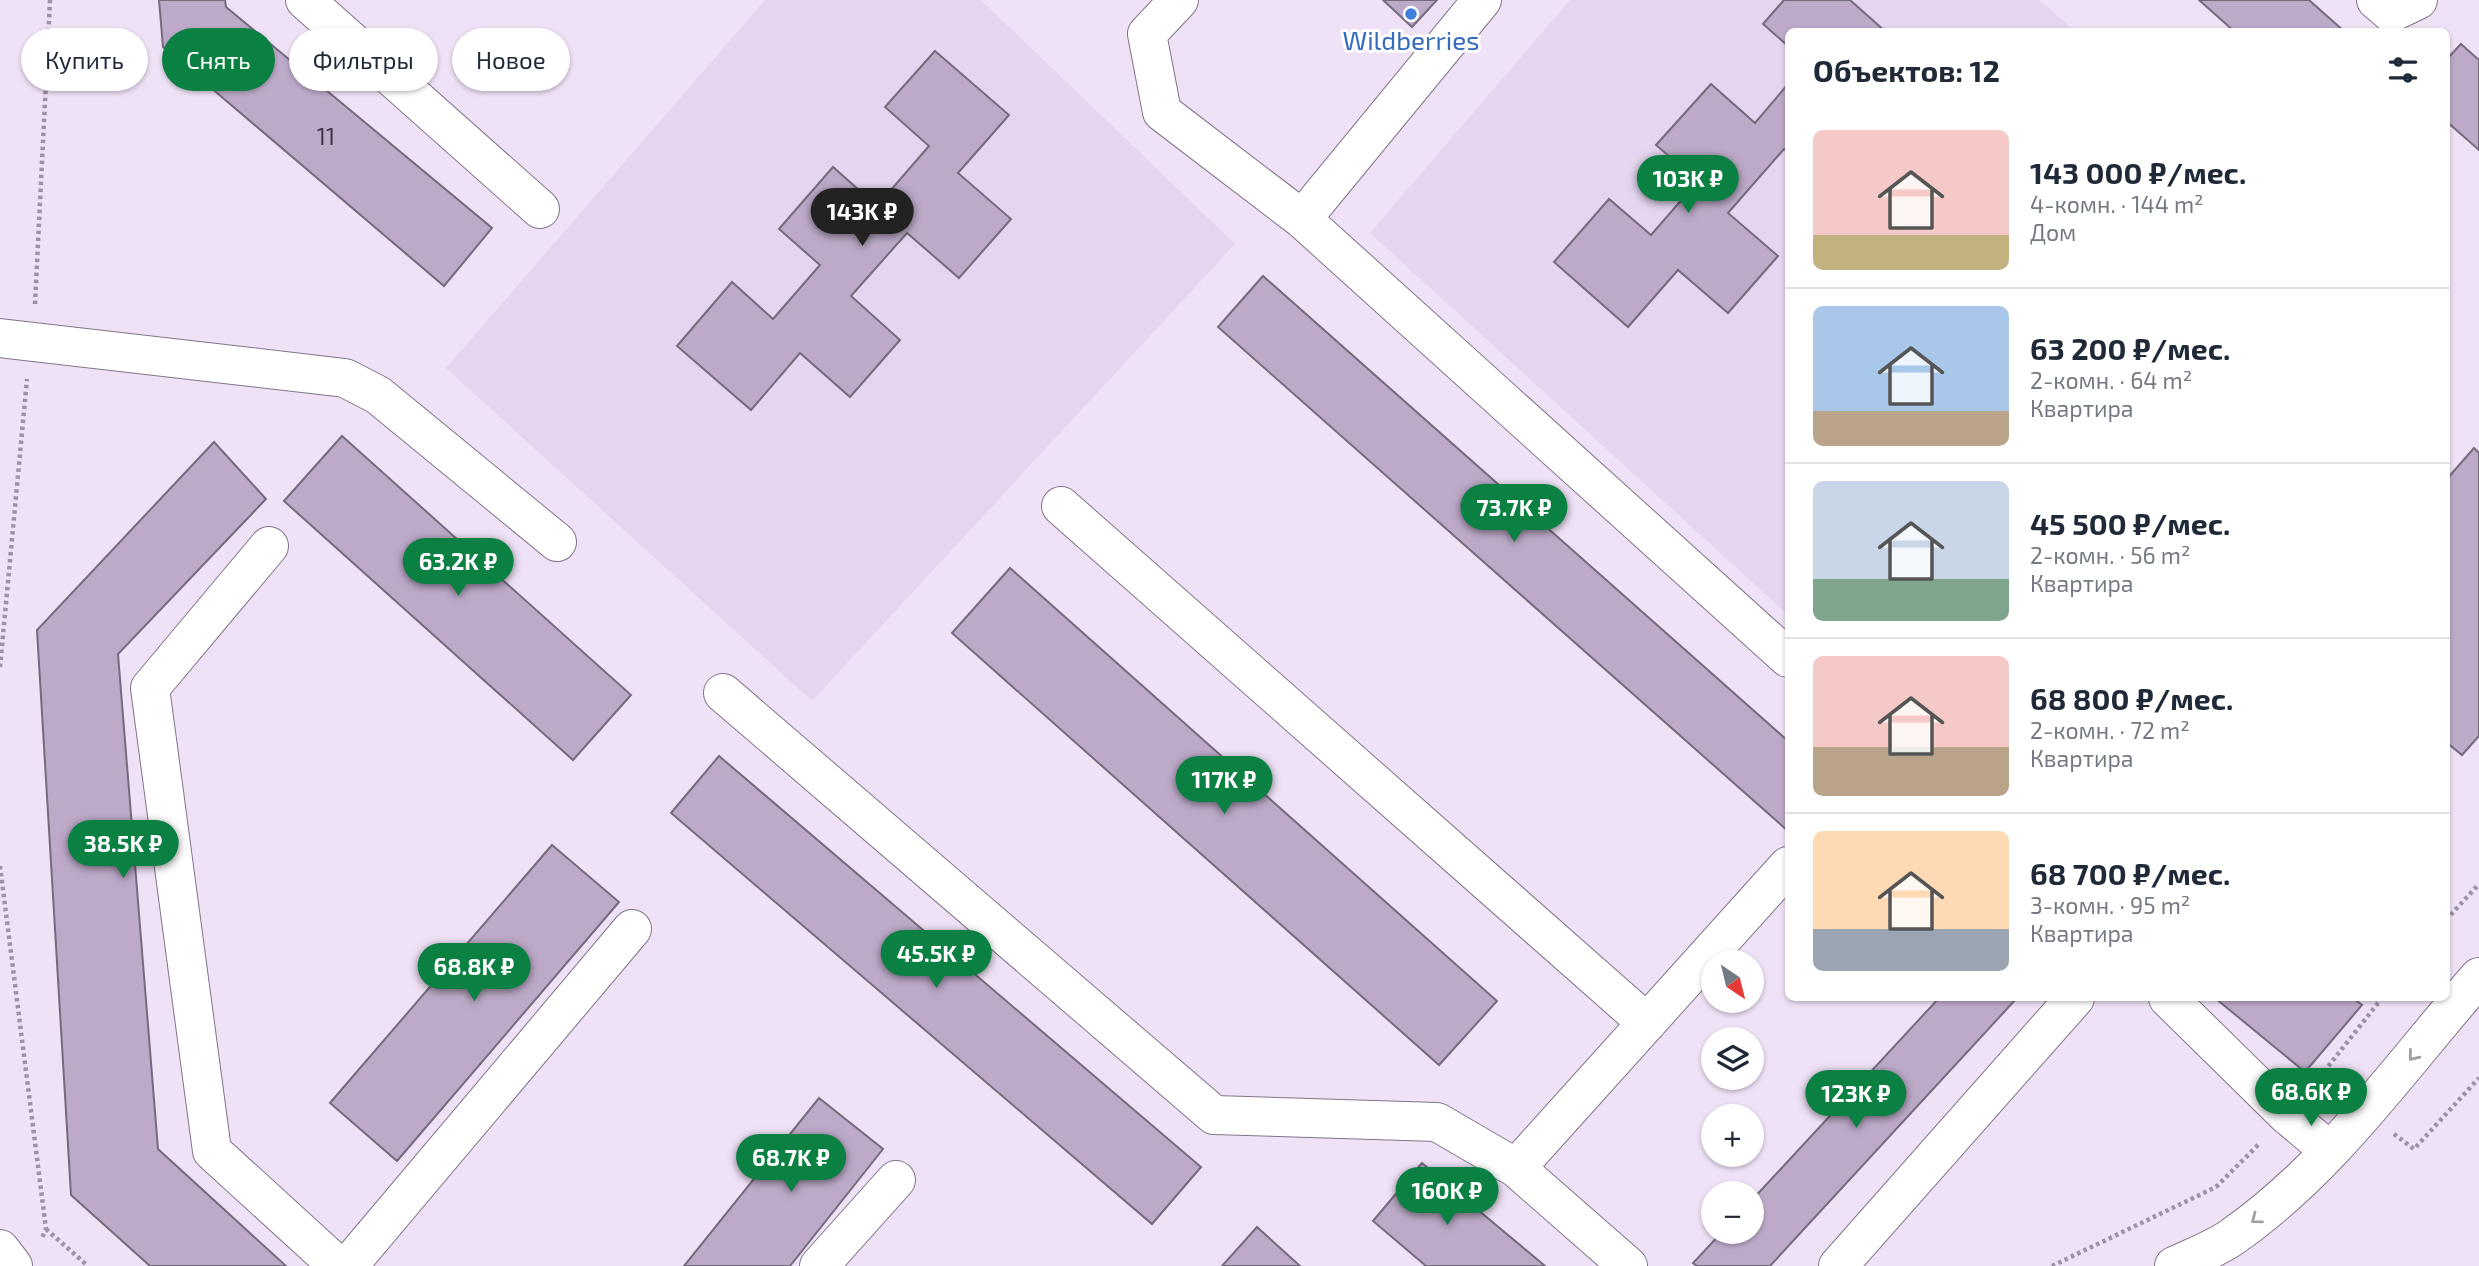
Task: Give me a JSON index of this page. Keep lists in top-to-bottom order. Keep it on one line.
{"places":["Wildberries"],"house_numbers":["11"],"north":"bottom right","page":{"chip":["Купить","Снять","Фильтры","Новое"],"heading":"Объектов: 12","list":[{"name":"143 000 ₽/мес.","note":"4-комн. · 144 m² · Дом"},{"name":"63 200 ₽/мес.","note":"2-комн. · 64 m² · Квартира"},{"name":"45 500 ₽/мес.","note":"2-комн. · 56 m² · Квартира"},{"name":"68 800 ₽/мес.","note":"2-комн. · 72 m² · Квартира"},{"name":"68 700 ₽/мес.","note":"3-комн. · 95 m² · Квартира"}],"price":["103K ₽","143K ₽","73.7K ₽","63.2K ₽","117K ₽","38.5K ₽","45.5K ₽","68.8K ₽","68.6K ₽","123K ₽","68.7K ₽","160K ₽"],"map_buttons":["+","−"]}}
